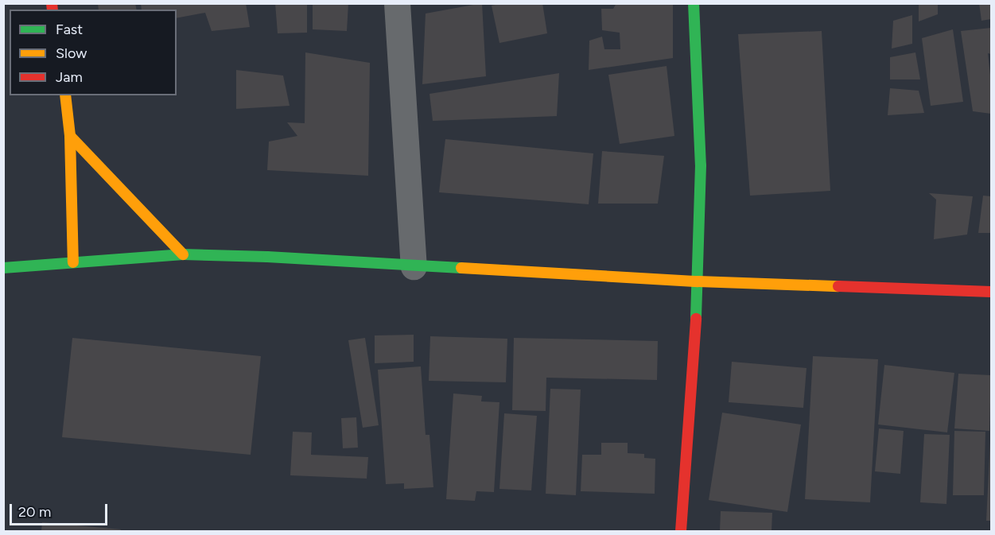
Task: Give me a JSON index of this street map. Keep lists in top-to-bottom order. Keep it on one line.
{"legend":["Fast","Slow","Jam"],"scale_bar":"20 m"}
